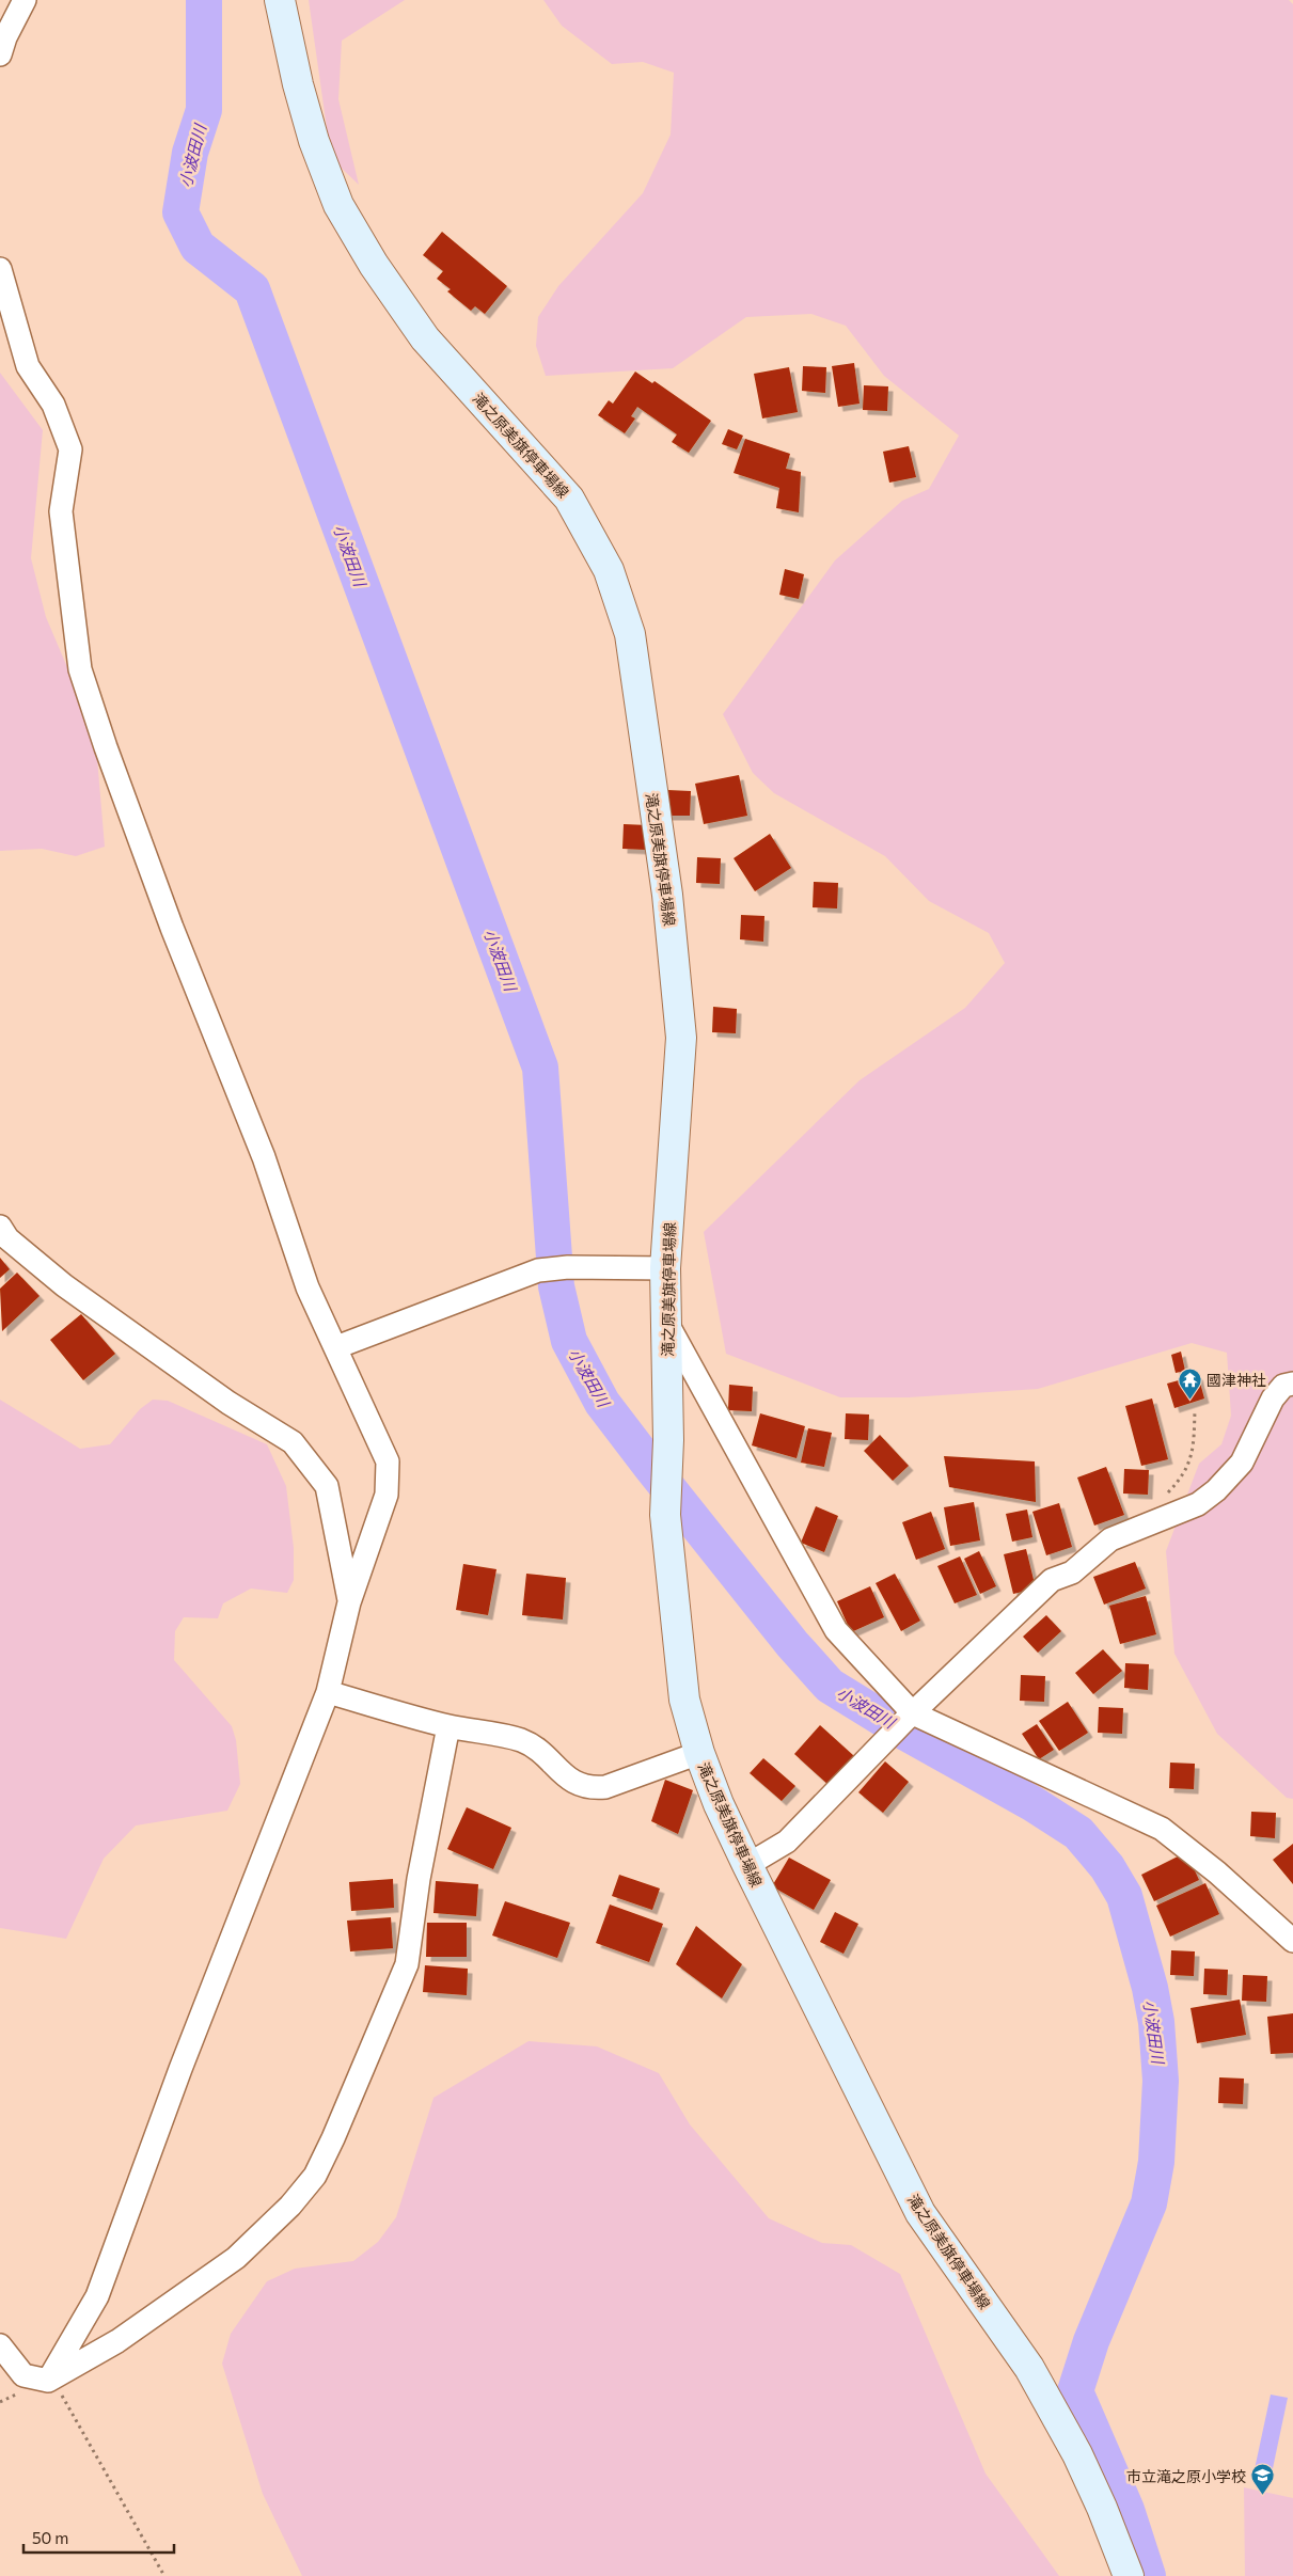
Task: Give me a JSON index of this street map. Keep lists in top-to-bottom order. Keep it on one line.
{"streets":{"main road":["滝之原美旗停車場線"]},"water":["小波田川"],"places":{"temple":["國津神社"],"school or university":["市立滝之原小学校"]},"scale_bar":"50 m"}
